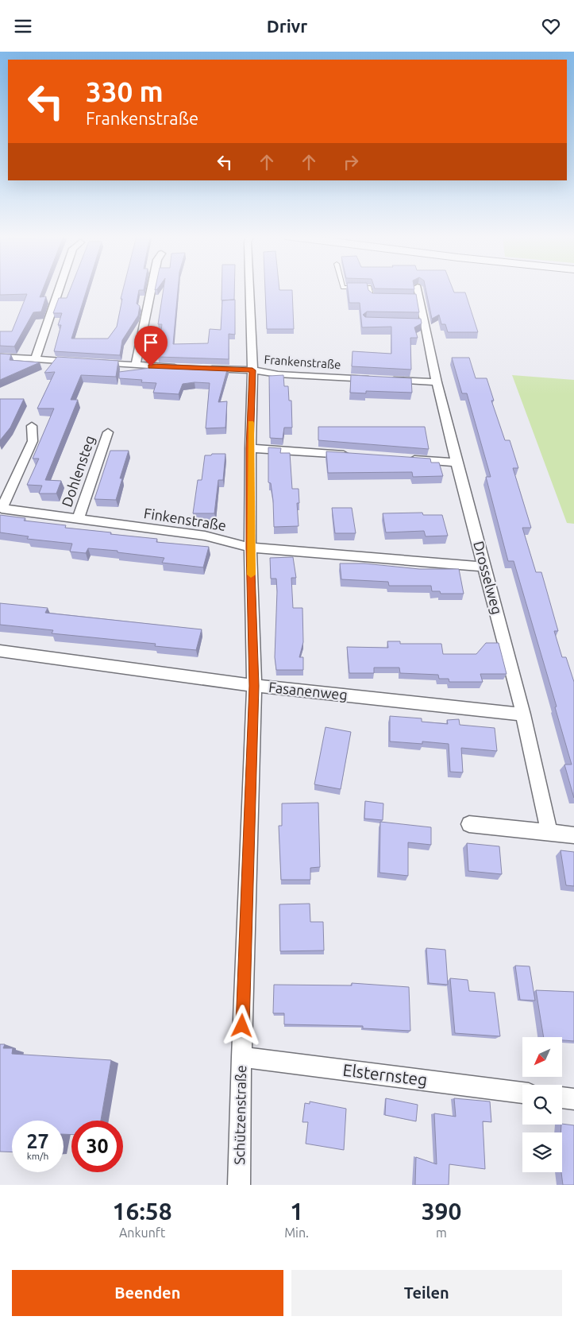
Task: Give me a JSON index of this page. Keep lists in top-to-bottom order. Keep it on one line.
{"streets":{"street":["Frankenstraße","Dohlensteg","Finkenstraße","Drosselweg","Fasanenweg","Elsternsteg","Schützenstraße"]},"crossings":[["Frankenstraße","Drosselweg"],["Frankenstraße","Schützenstraße"],["Dohlensteg","Finkenstraße"],["Finkenstraße","Drosselweg"],["Finkenstraße","Schützenstraße"],["Drosselweg","Fasanenweg"],["Fasanenweg","Schützenstraße"],["Elsternsteg","Schützenstraße"]],"north":"bottom left","page":{"header":"Drivr","turn":["330 m","Frankenstraße"],"speed":"27 km/h","limit":"30","eta":["16:58","Ankunft","1","Min.","390","m"],"buttons":["Beenden","Teilen"]}}
